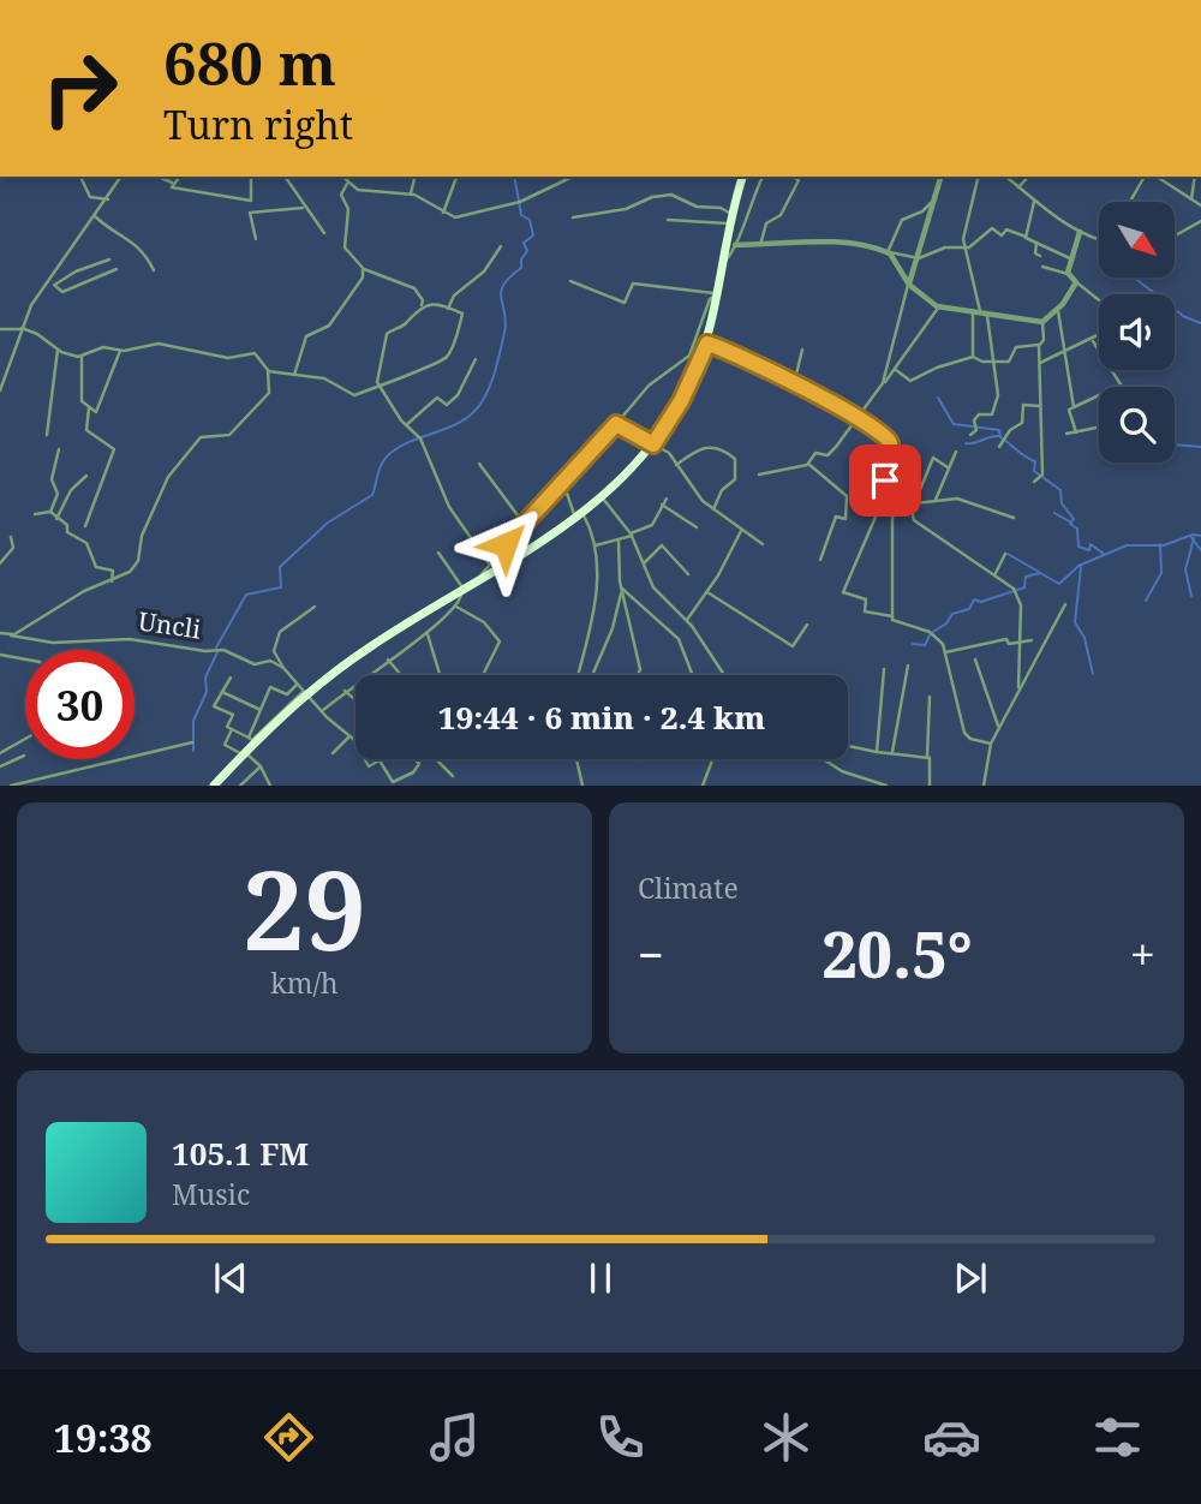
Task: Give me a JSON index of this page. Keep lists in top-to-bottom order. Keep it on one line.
{"streets":{"street":["Uncli"]},"north":"bottom right","page":{"turn":["680 m","Turn right"],"limit":"30","trip":"19:44 · 6 min · 2.4 km","tile":[["29","km/h"],"Climate"],"heat":["−","20.5°","+"],"song":["105.1 FM","Music"],"tabs":"19:38"}}
